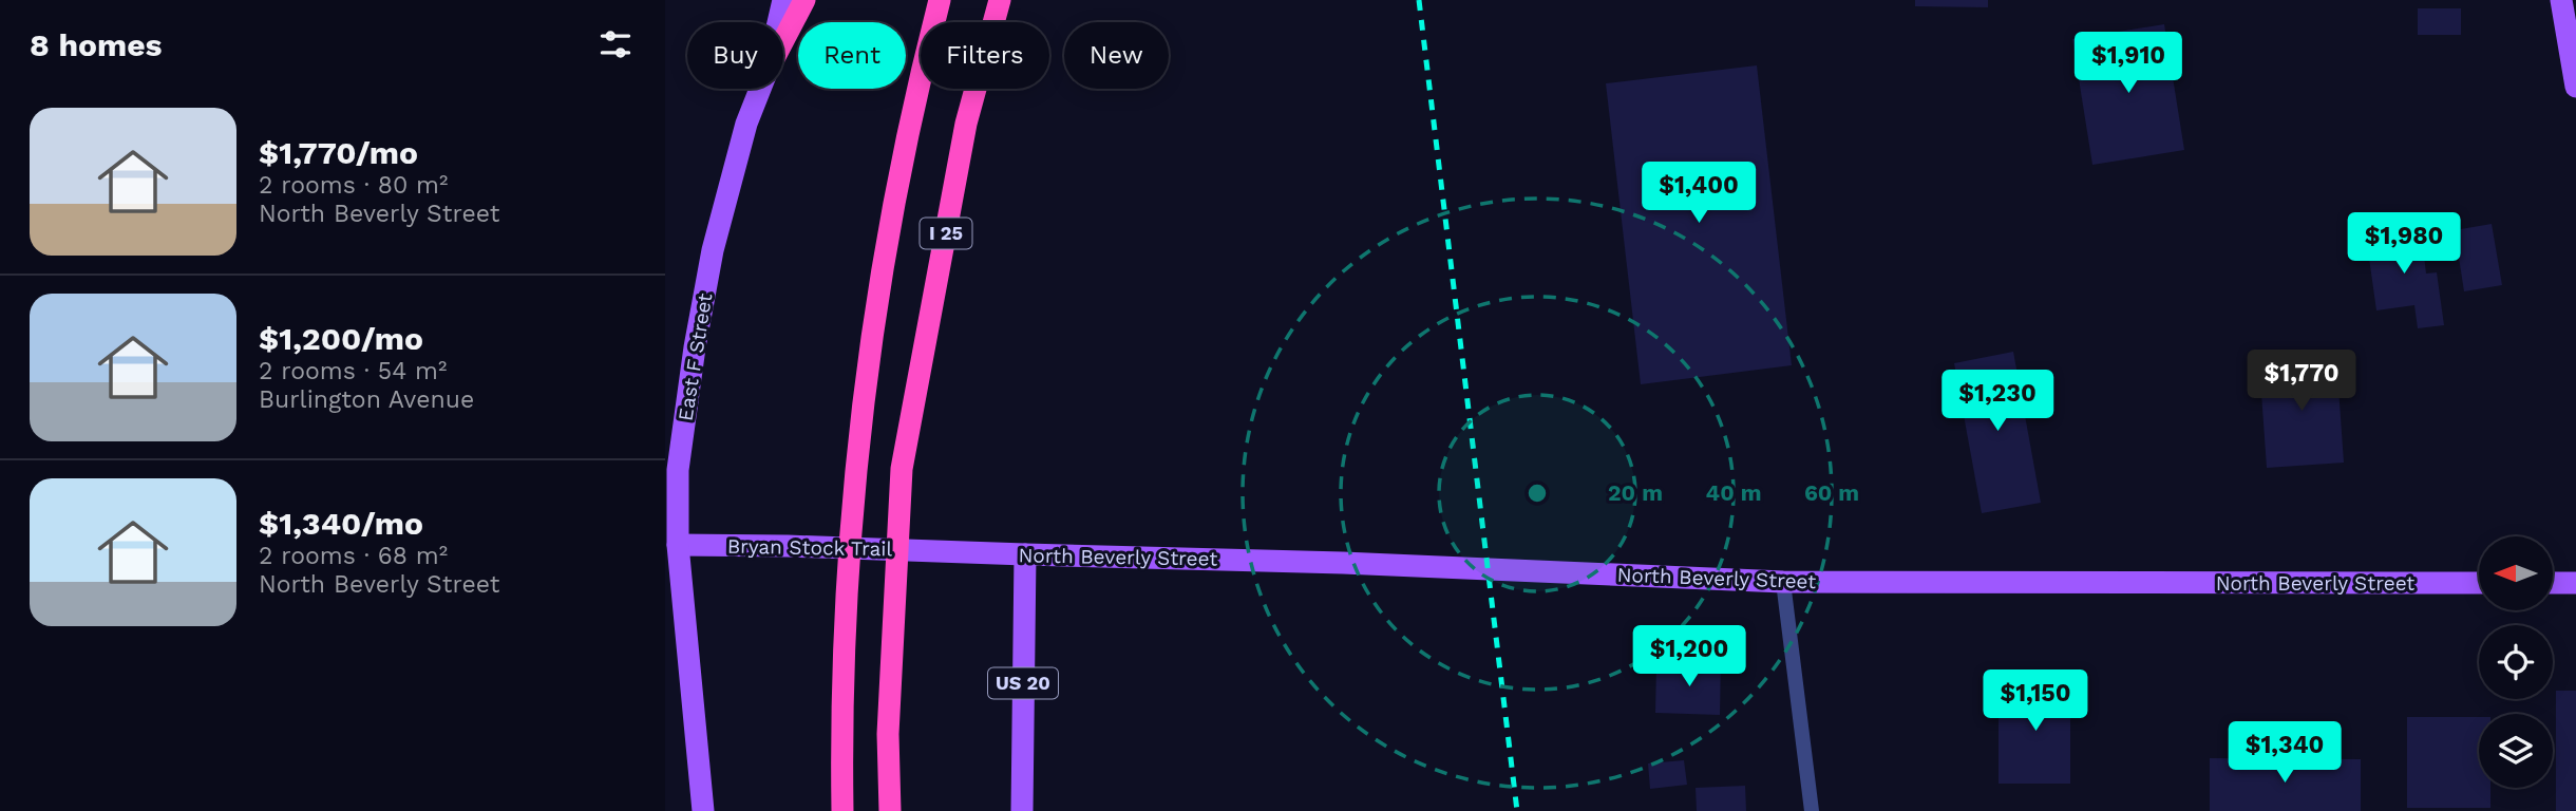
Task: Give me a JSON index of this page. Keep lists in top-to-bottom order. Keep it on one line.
{"streets":{"highway":["I 25"],"main road":["East F Street","Bryan Stock Trail","North Beverly Street","US 20"]},"crossings":[["East F Street","Bryan Stock Trail"],["Bryan Stock Trail","North Beverly Street"],["North Beverly Street","US 20"]],"north":"left","page":{"heading":"8 homes","chip":["Buy","Rent","Filters","New"],"price":["$1,910","$1,400","$1,980","$1,770","$1,230","$1,200","$1,150","$1,340"],"list":[{"name":"$1,770/mo","note":"2 rooms · 80 m² · North Beverly Street"},{"name":"$1,200/mo","note":"2 rooms · 54 m² · Burlington Avenue"},{"name":"$1,340/mo","note":"2 rooms · 68 m² · North Beverly Street"}]},"rings":["20 m","40 m","60 m"]}
